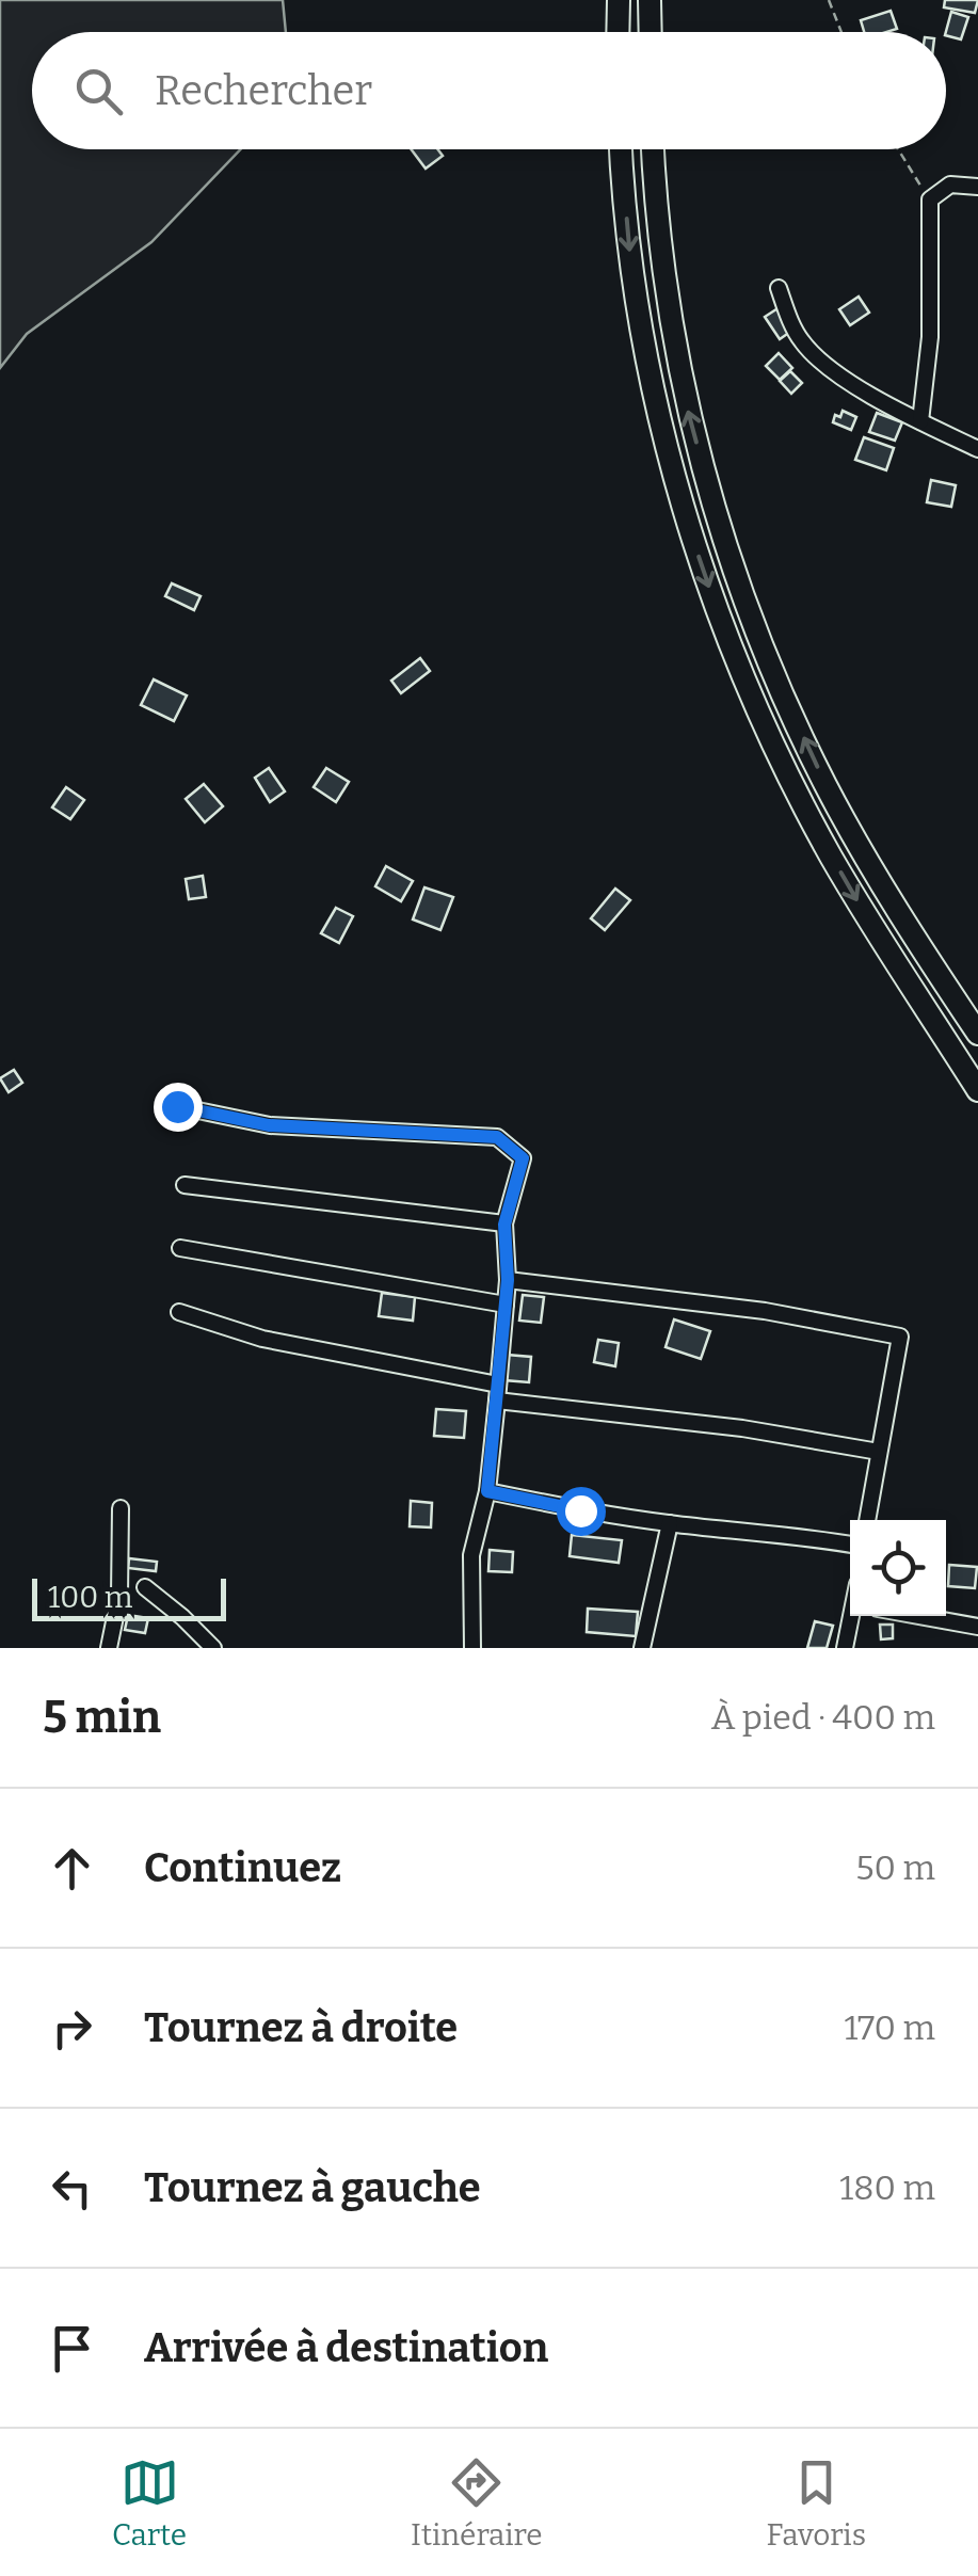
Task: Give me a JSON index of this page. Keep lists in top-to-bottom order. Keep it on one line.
{"scale_bar":"100 m","page":{"search":"Rechercher","scale":"100 m","heading":["5 min","À pied · 400 m"],"list":[["Continuez","50 m"],["Tournez à droite","170 m"],["Tournez à gauche","180 m"],"Arrivée à destination"],"nav":["Carte","Itinéraire","Favoris"]}}
